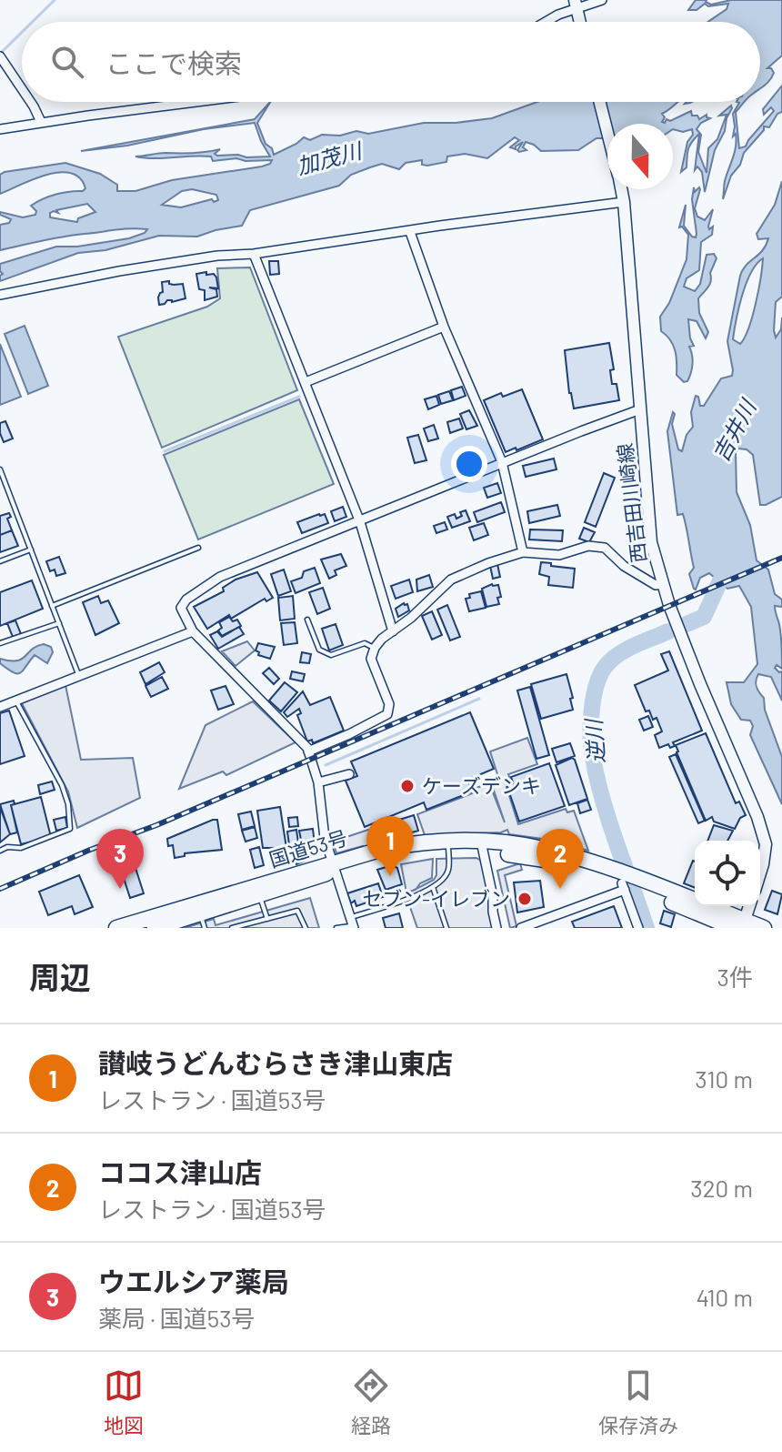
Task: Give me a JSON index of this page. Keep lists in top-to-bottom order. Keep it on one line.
{"streets":{"highway":["国道53号"],"main road":["西吉田川崎線"]},"water":["加茂川","吉井川","逆川"],"places":["ケーズデンキ","セブン-イレブン"],"north":"bottom","page":{"search":"ここで検索","pins":["1","2","3"],"heading":["周辺","3件"],"list":[{"mark":"1","name":"讃岐うどんむらさき津山東店","note":"レストラン · 国道53号","value":"310 m"},{"mark":"2","name":"ココス津山店","note":"レストラン · 国道53号","value":"320 m"},{"mark":"3","name":"ウエルシア薬局","note":"薬局 · 国道53号","value":"410 m"}],"nav":["地図","経路","保存済み"]}}
